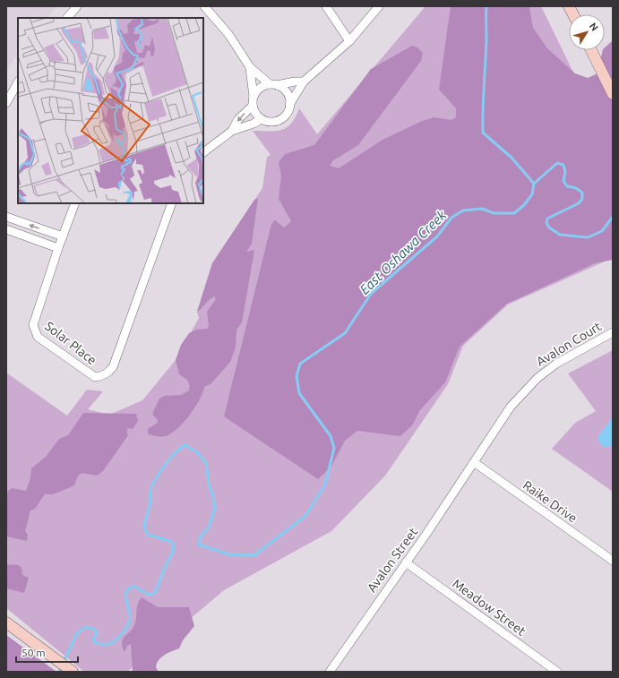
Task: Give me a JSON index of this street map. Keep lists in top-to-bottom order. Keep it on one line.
{"streets":{"street":["Solar Place","Avalon Court","Raike Drive","Avalon Street","Meadow Street"]},"crossings":[["Avalon Court","Raike Drive"],["Avalon Court","Avalon Street"],["Raike Drive","Avalon Street"],["Avalon Street","Meadow Street"]],"water":["East Oshawa Creek"],"scale_bar":"50 m","north":"top right"}
